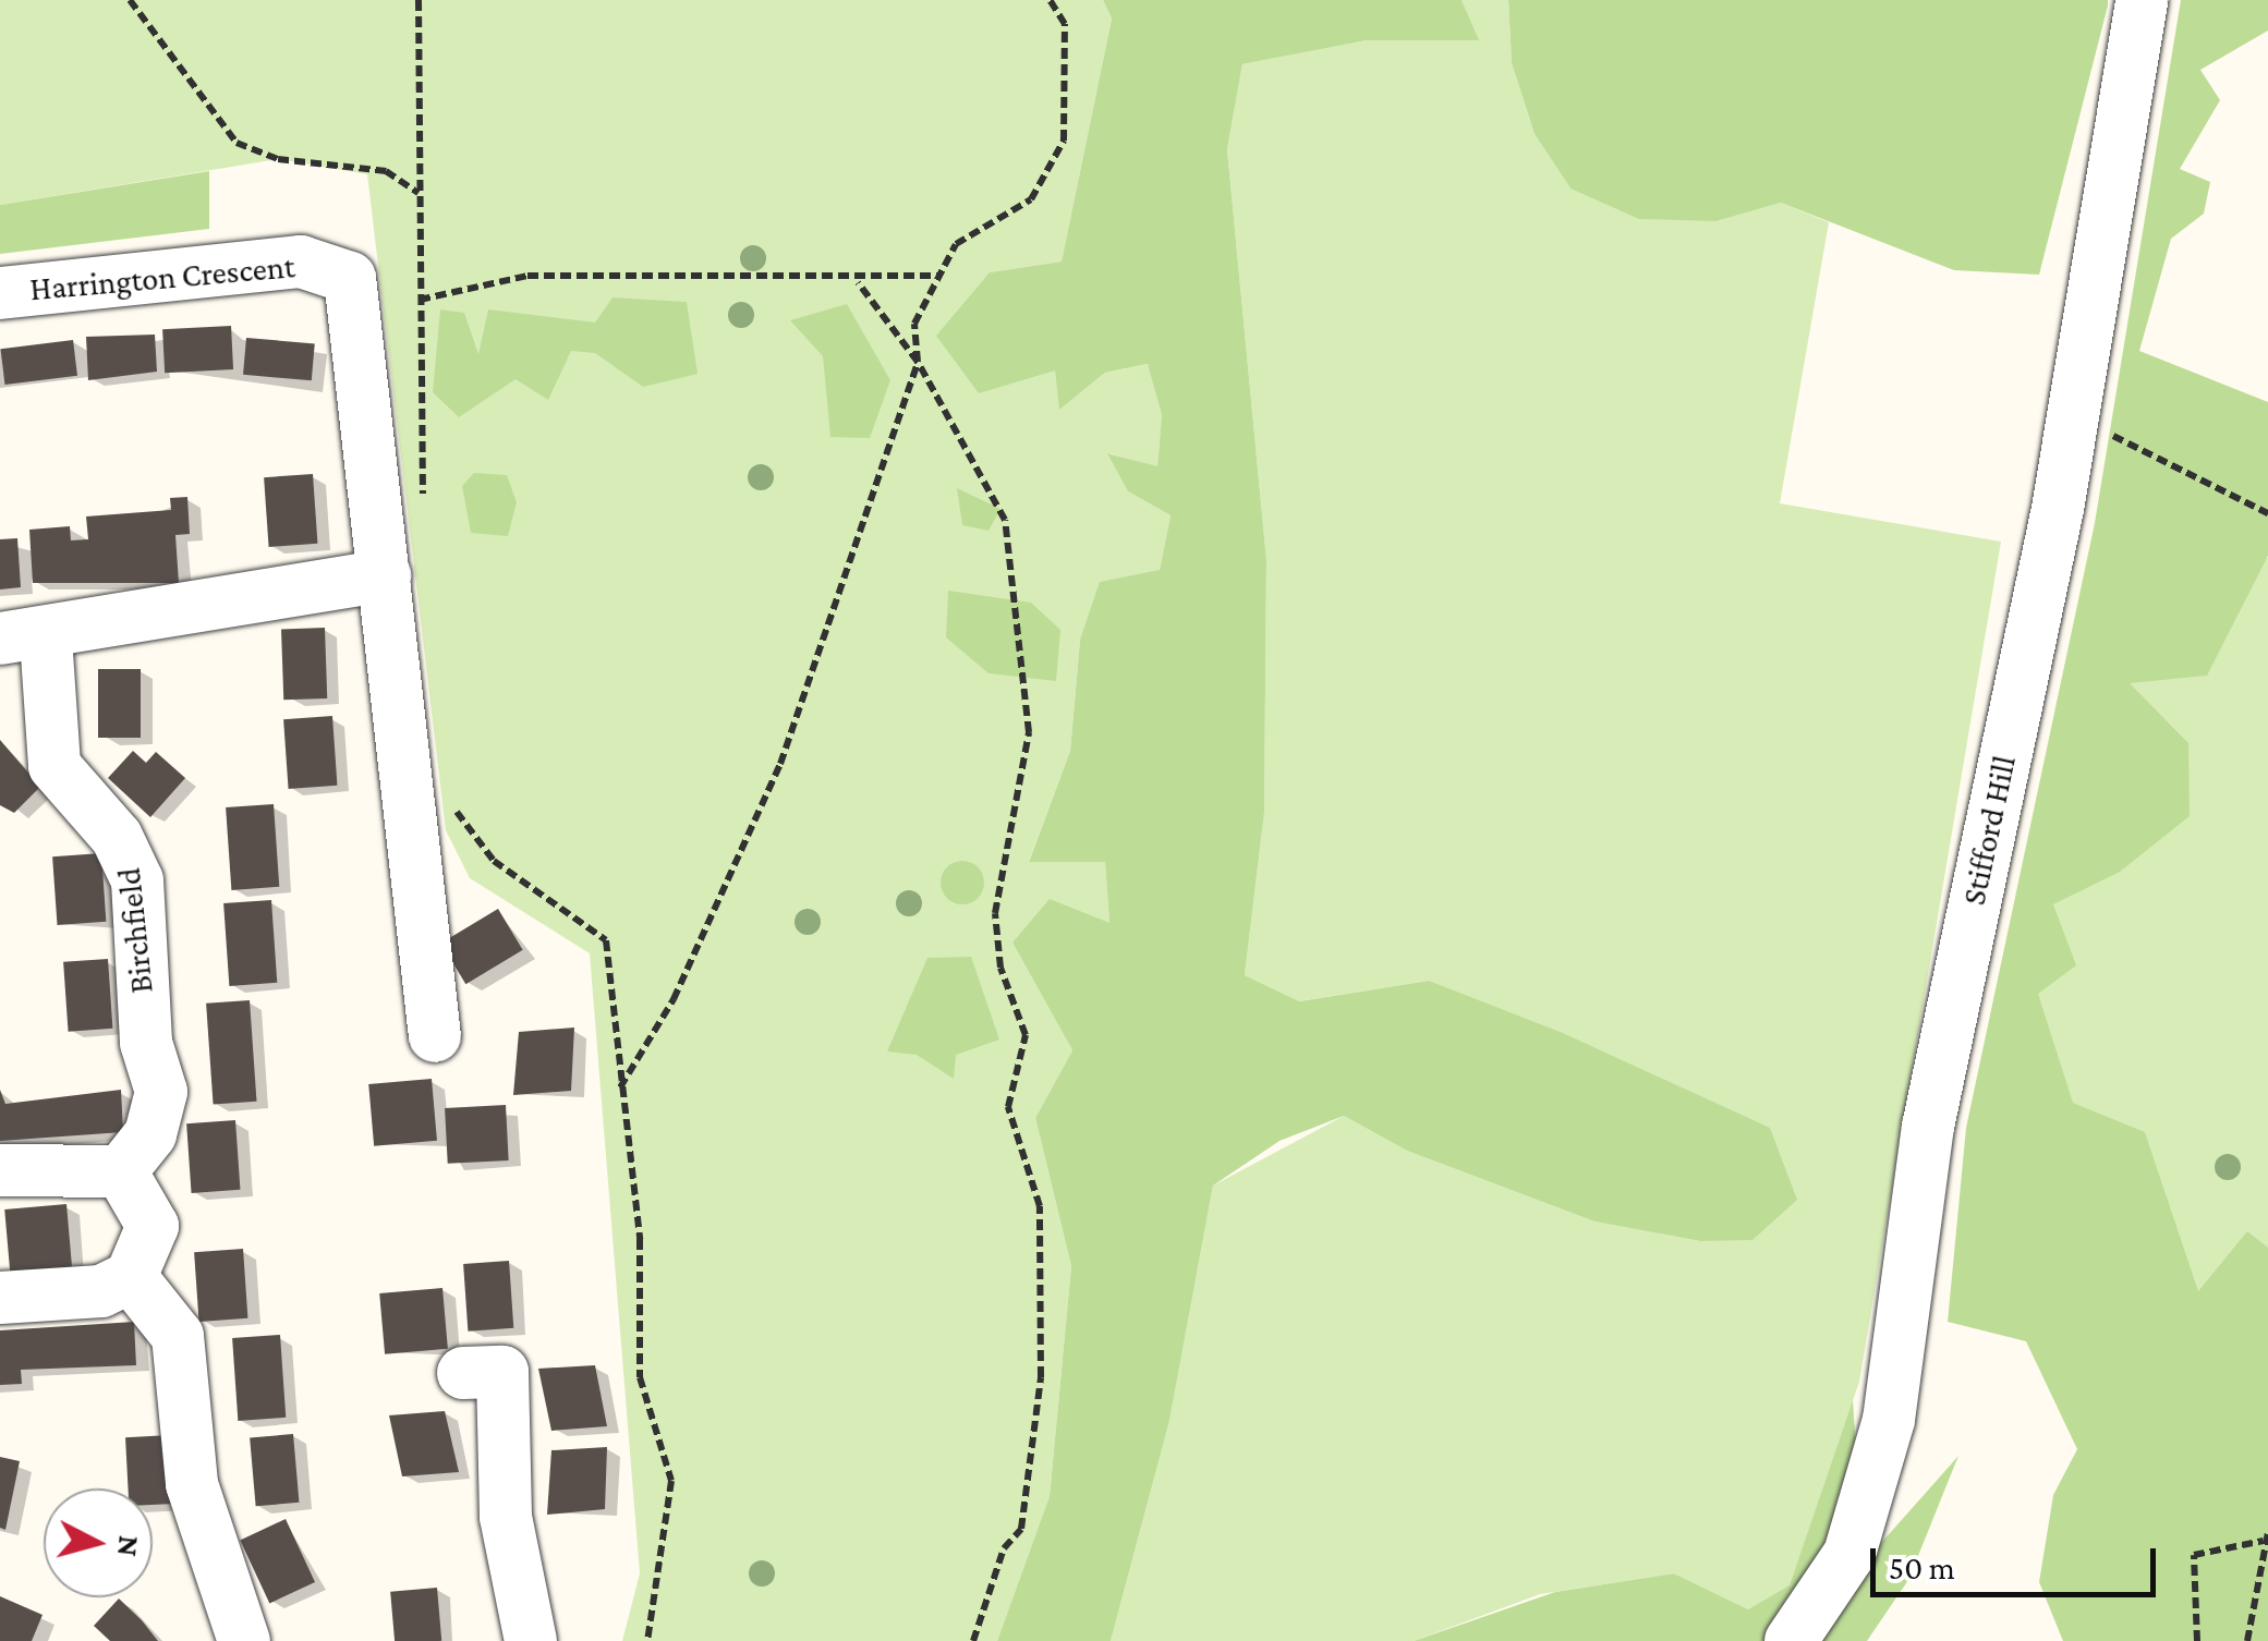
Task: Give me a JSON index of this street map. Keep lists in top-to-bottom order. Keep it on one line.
{"streets":{"street":["Harrington Crescent","Stifford Hill","Birchfield"]},"scale_bar":"50 m","north":"right"}
